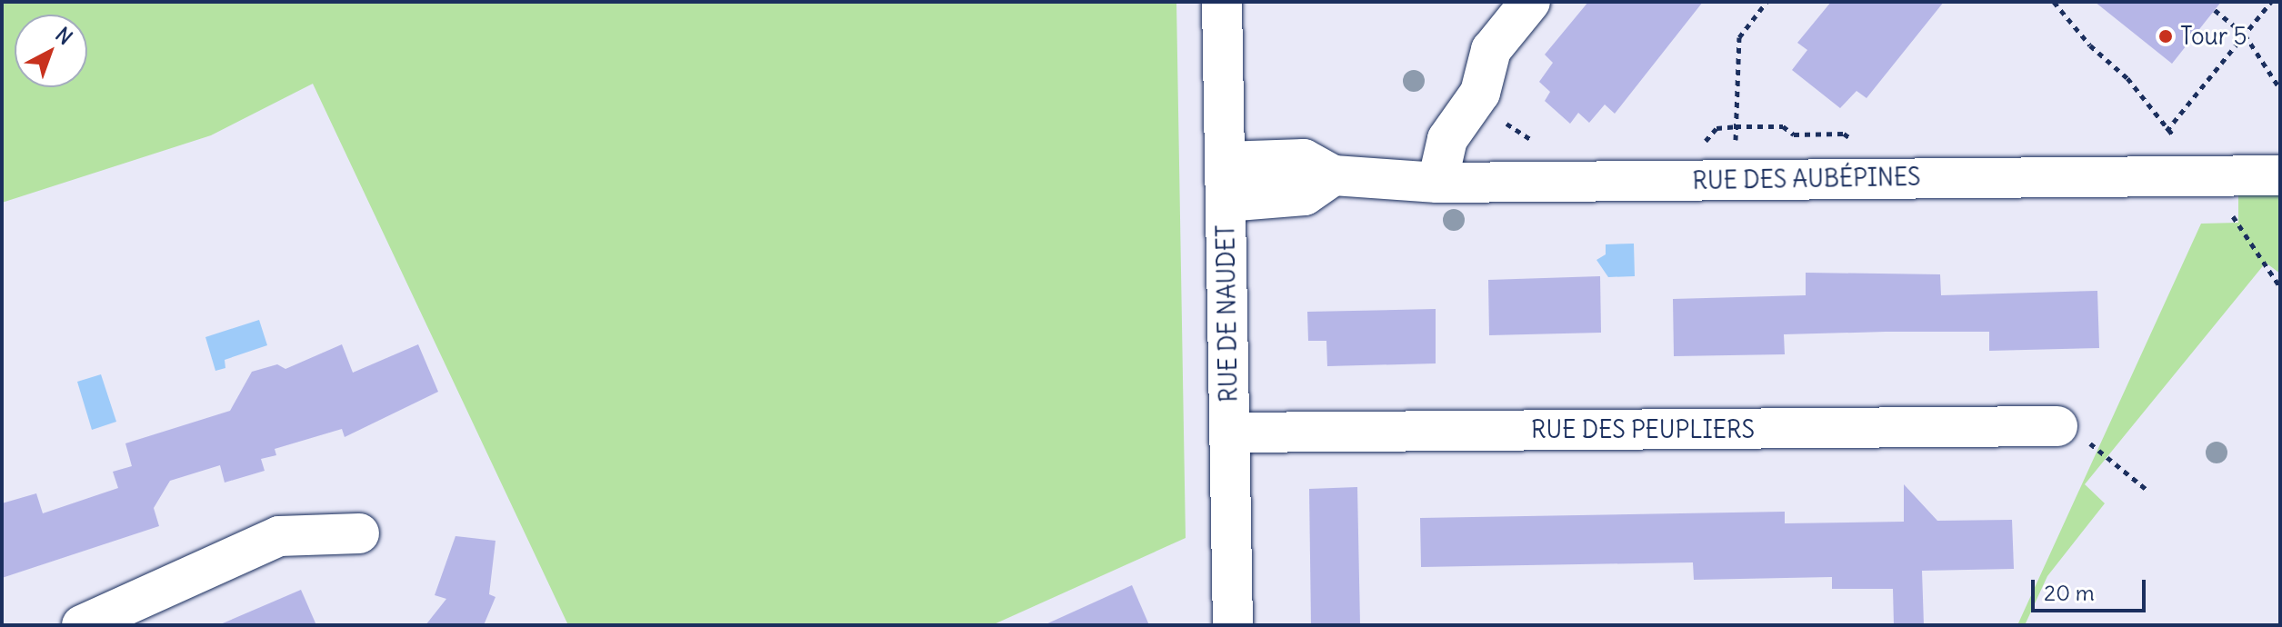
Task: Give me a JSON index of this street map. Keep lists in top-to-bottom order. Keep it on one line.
{"streets":{"street":["RUE DES AUBÉPINES","RUE DE NAUDET","RUE DES PEUPLIERS"]},"crossings":[["RUE DES AUBÉPINES","RUE DE NAUDET"],["RUE DE NAUDET","RUE DES PEUPLIERS"]],"places":["Tour 5"],"scale_bar":"20 m","north":"top right"}
